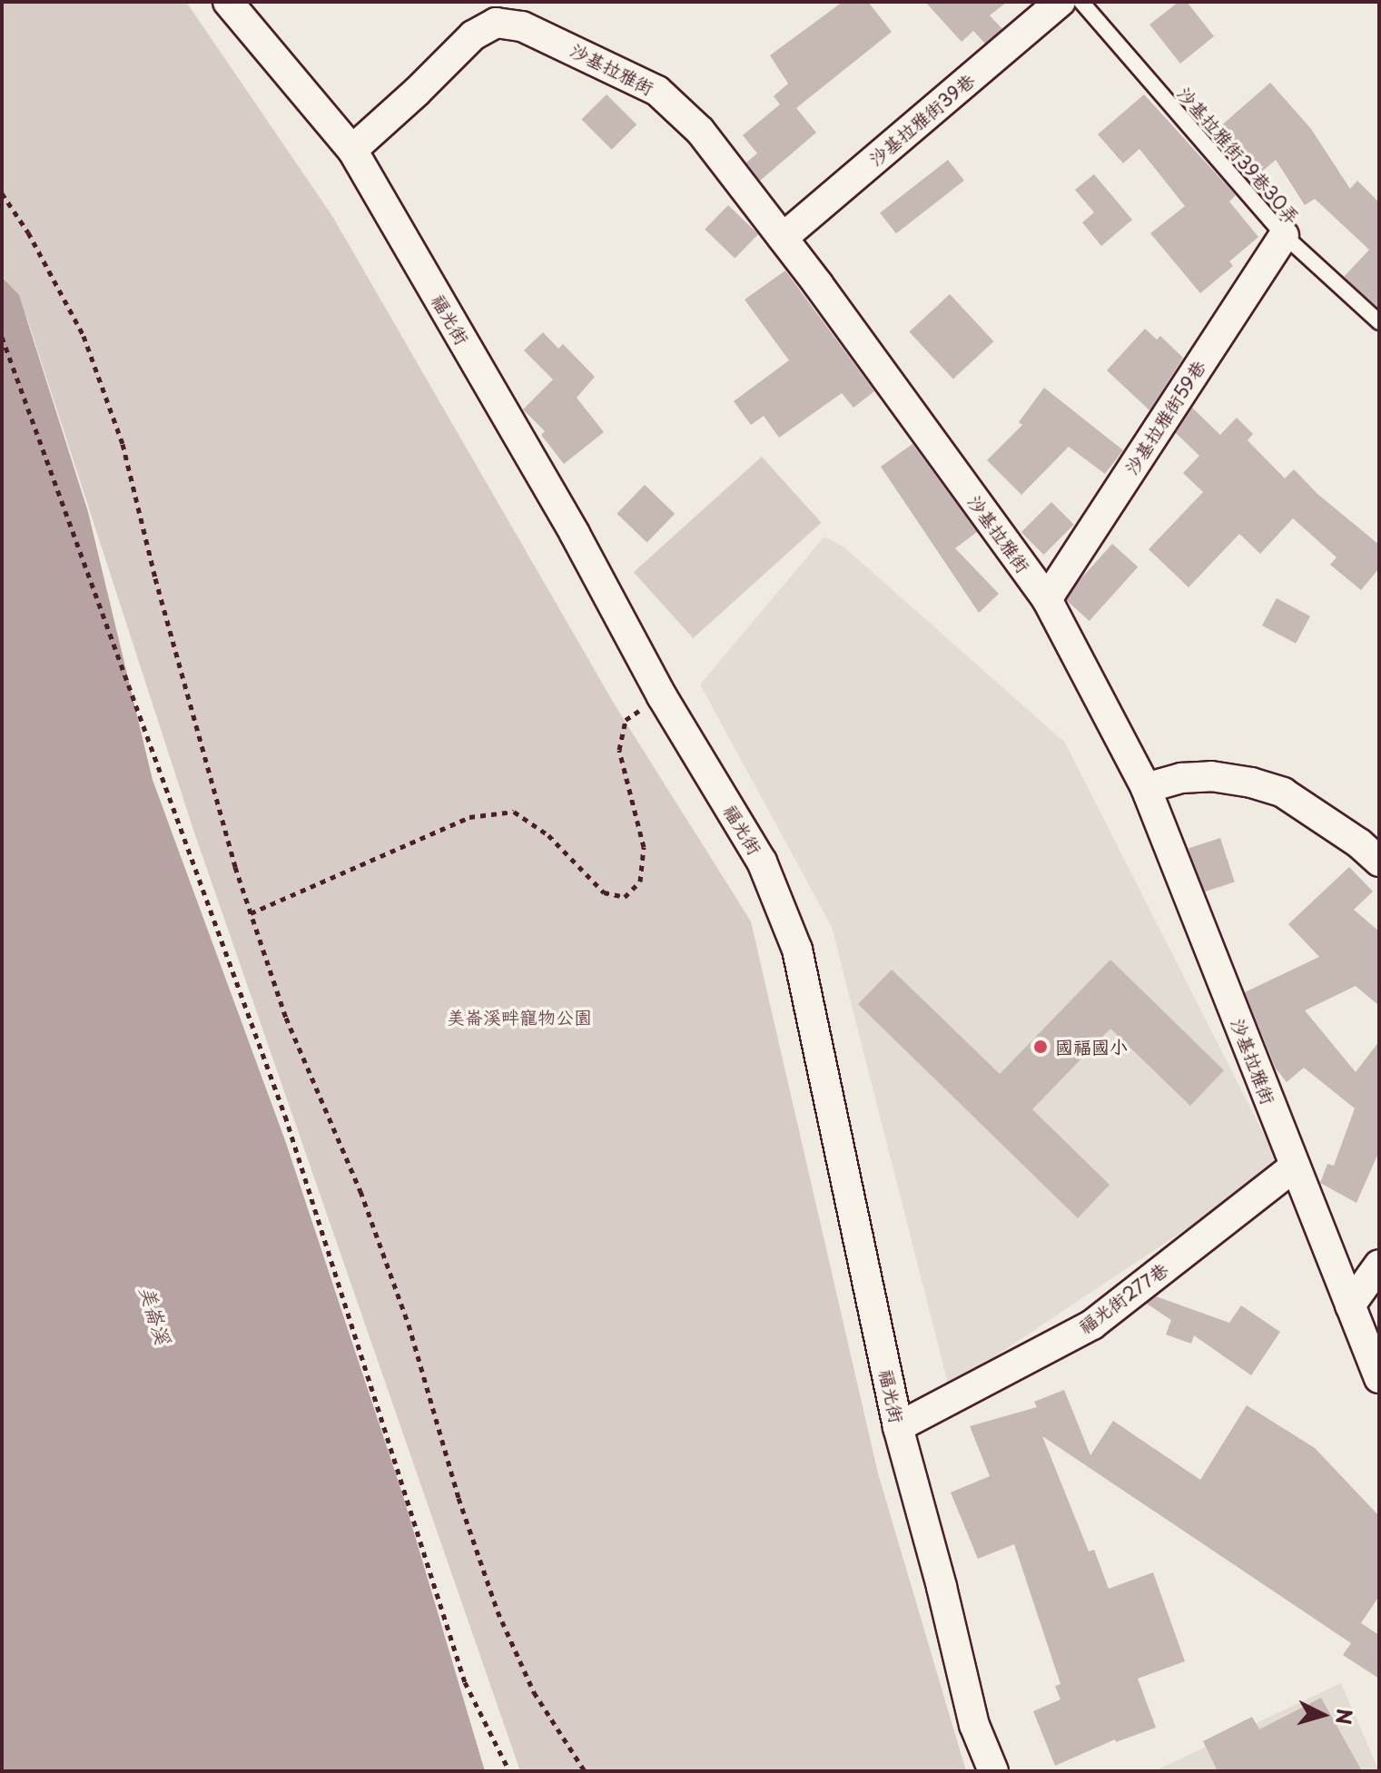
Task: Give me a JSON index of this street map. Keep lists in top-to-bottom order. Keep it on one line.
{"streets":{"street":["沙基拉雅街","沙基拉雅街39巷","福光街","沙基拉雅街59巷","福光街277巷"],"lane":["沙基拉雅街39巷30弄"]},"crossings":[["沙基拉雅街","沙基拉雅街39巷"],["沙基拉雅街","福光街"],["沙基拉雅街","沙基拉雅街59巷"],["沙基拉雅街","福光街277巷"],["沙基拉雅街39巷30弄","沙基拉雅街59巷"],["福光街","福光街277巷"]],"water":["美崙溪"],"parks":["美崙溪畔寵物公園"],"places":["國福國小"],"north":"right"}
